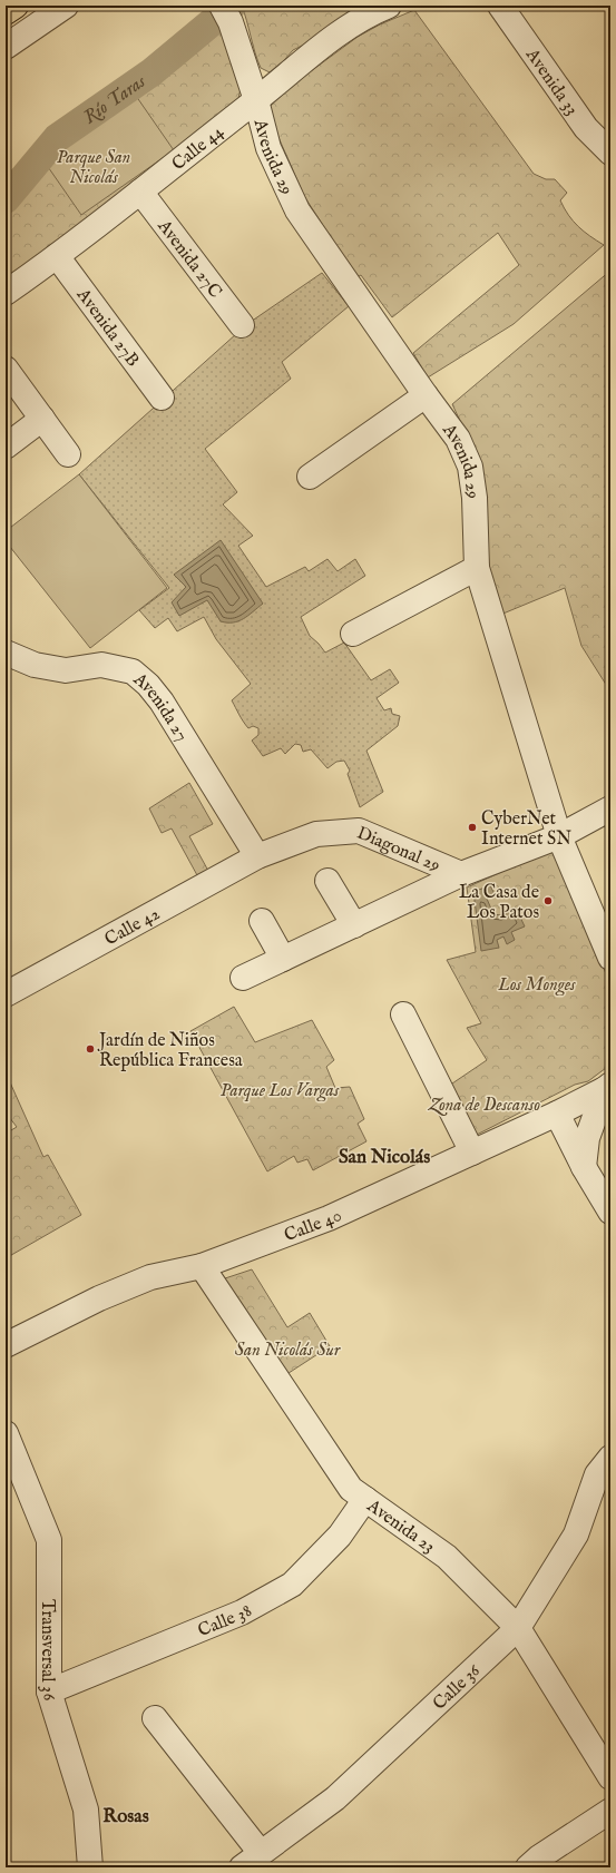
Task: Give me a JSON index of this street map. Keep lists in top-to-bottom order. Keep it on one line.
{"streets":{"street":["Avenida 33","Calle 44","Avenida 29","Avenida 27C","Avenida 27B","Avenida 27","Diagonal 29","Calle 42","Calle 40","Avenida 23","Calle 38","Transversal 36","Calle 36"]},"crossings":[["Calle 44","Avenida 29"],["Calle 44","Avenida 27C"],["Calle 44","Avenida 27B"],["Avenida 29","Diagonal 29"],["Avenida 27","Diagonal 29"],["Avenida 27","Calle 42"],["Diagonal 29","Calle 42"],["Calle 40","Avenida 23"],["Avenida 23","Calle 38"],["Avenida 23","Calle 36"],["Calle 38","Transversal 36"]],"districts":["San Nicolás","Rosas"],"water":["Río Taras"],"parks":["Parque San Nicolás","Los Monges","Parque Los Vargas","Zona de Descanso","San Nicolás Sur"],"places":["CyberNet Internet SN","La Casa de Los Patos","Jardín de Niños República Francesa"]}
